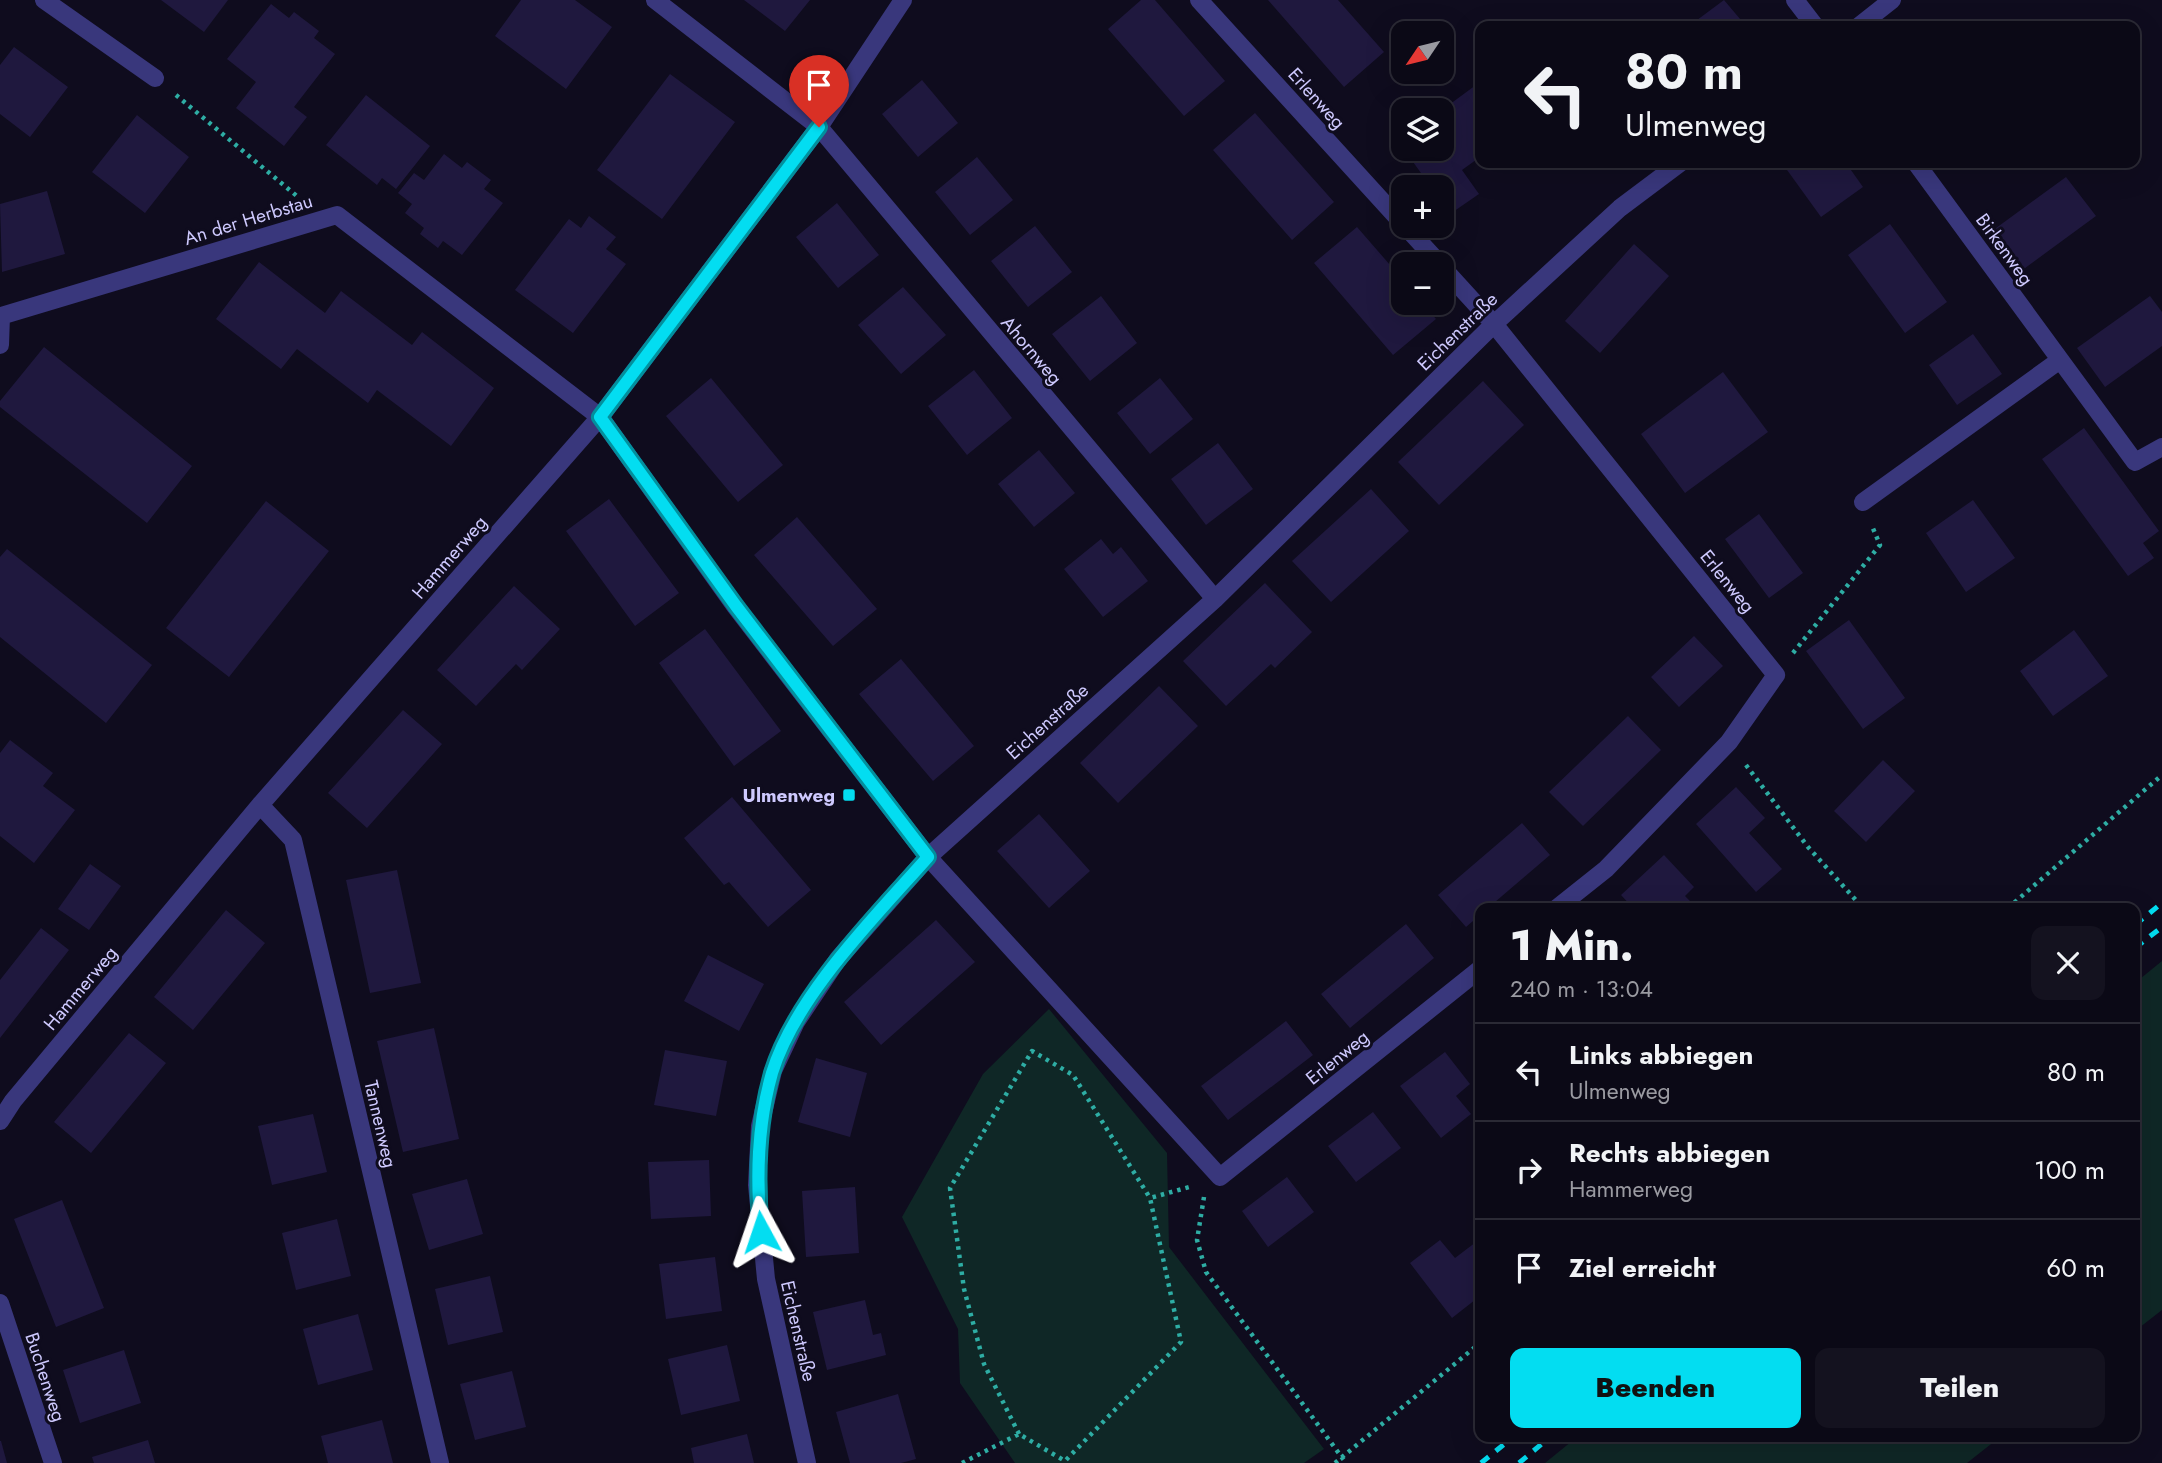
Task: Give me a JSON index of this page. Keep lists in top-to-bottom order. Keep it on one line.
{"streets":{"street":["Erlenweg","An der Herbstau","Birkenweg","Eichenstraße","Ahornweg","Hammerweg","Tannenweg","Buchenweg"]},"crossings":[["Erlenweg","Eichenstraße"],["An der Herbstau","Hammerweg"],["Eichenstraße","Ahornweg"],["Ahornweg","Hammerweg"],["Hammerweg","Tannenweg"]],"places":{"transit":["Ulmenweg"]},"north":"bottom left","page":{"map_buttons":["+","−"],"turn":["80 m","Ulmenweg"],"heading":["1 Min.","240 m · 13:04"],"list":[{"name":"Links abbiegen","note":"Ulmenweg","value":"80 m"},{"name":"Rechts abbiegen","note":"Hammerweg","value":"100 m"},{"name":"Ziel erreicht","value":"60 m"}],"buttons":["Beenden","Teilen"]}}
